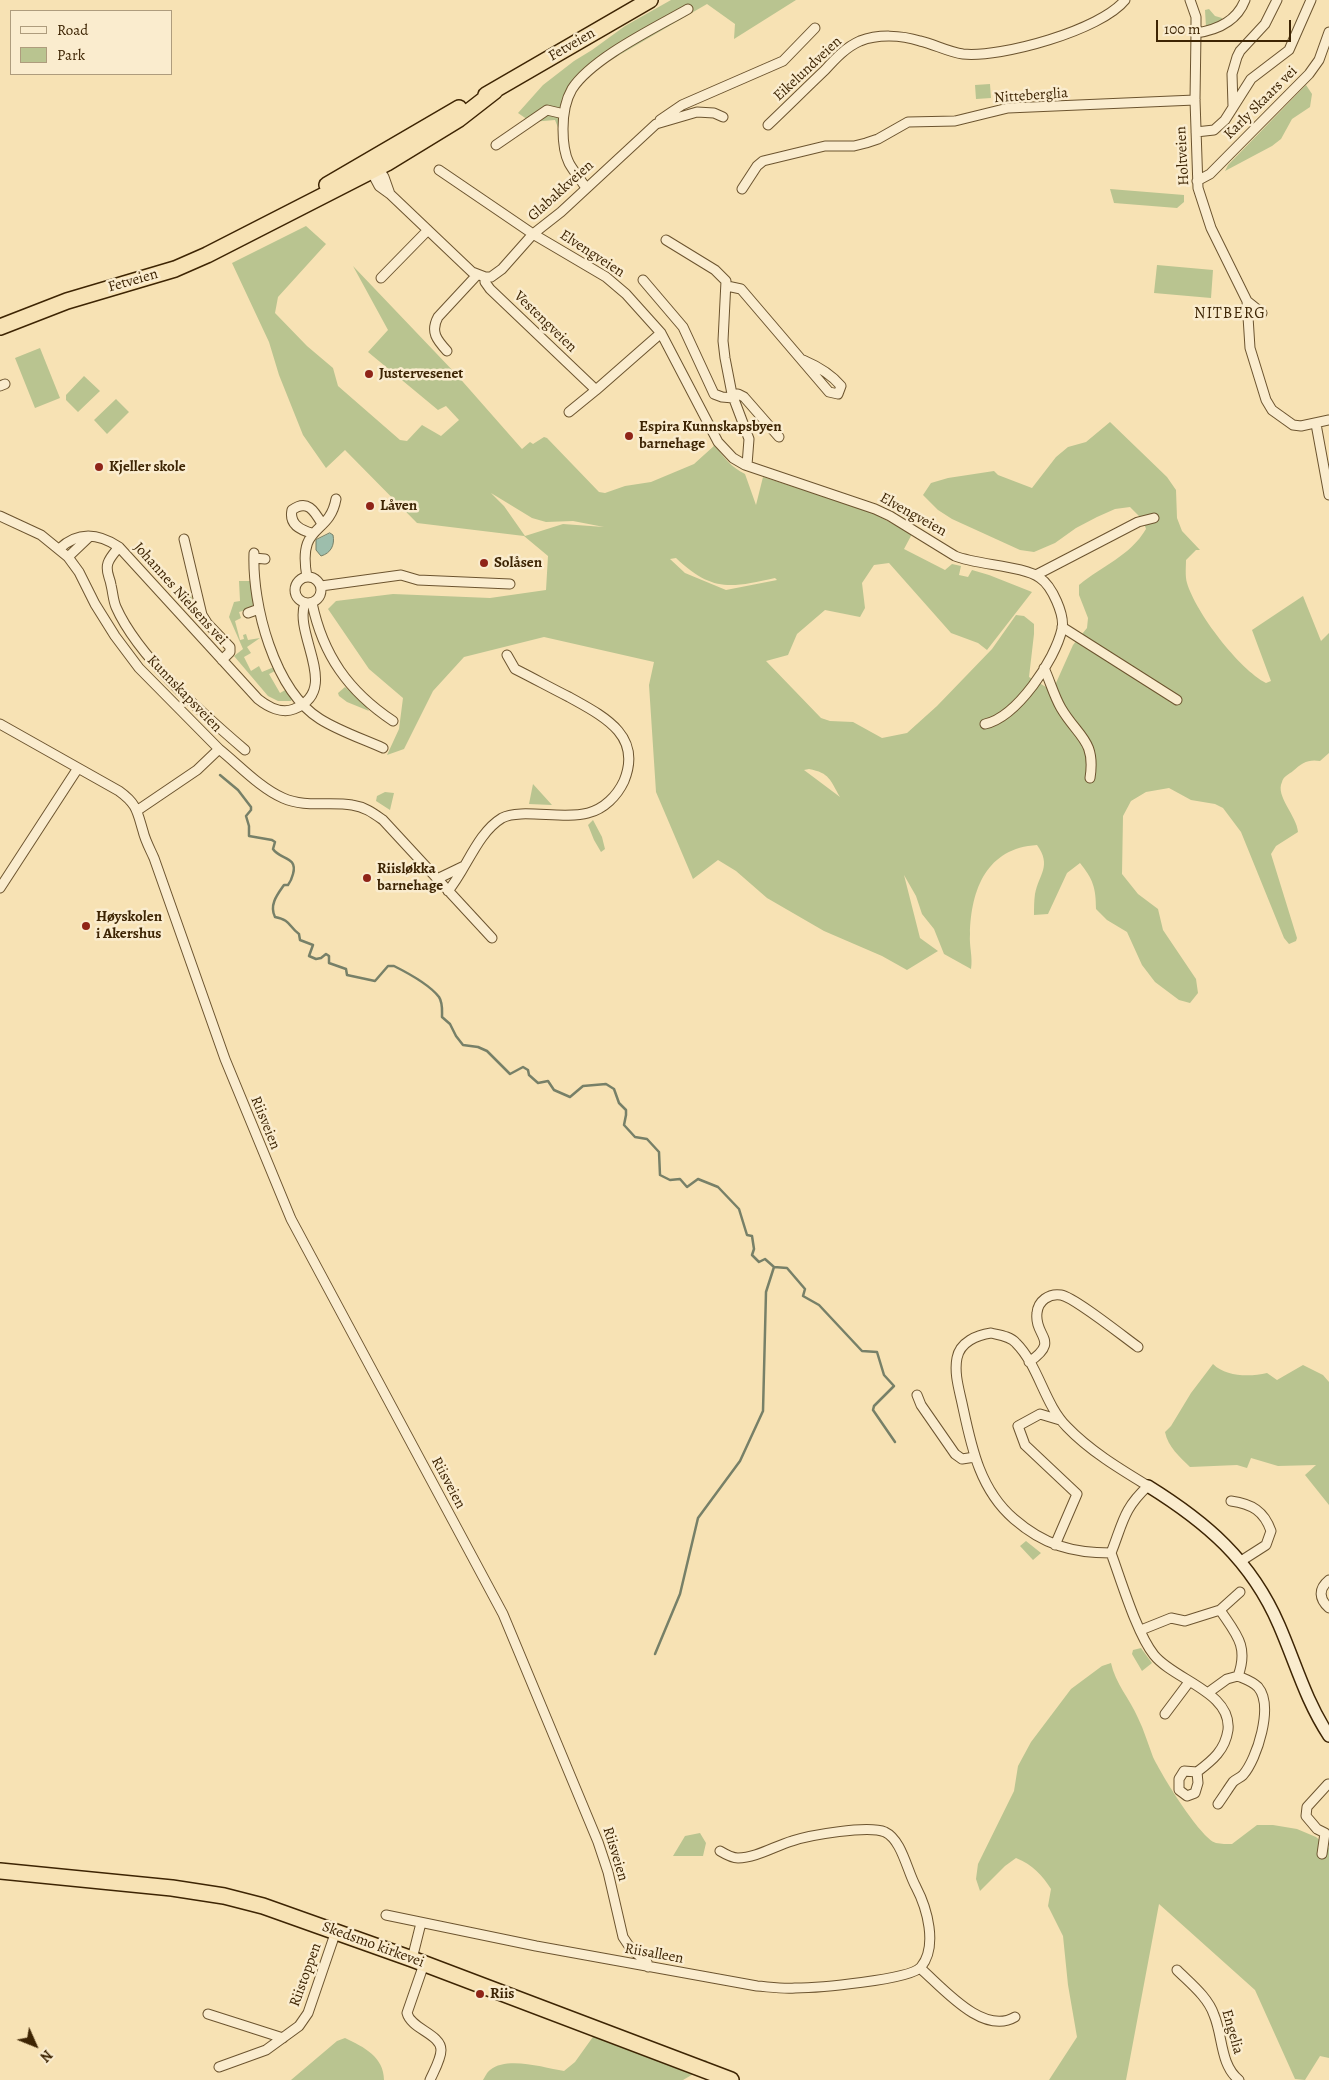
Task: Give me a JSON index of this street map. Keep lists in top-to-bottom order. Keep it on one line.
{"streets":{"highway":["Fetveien","Skedsmo kirkevei"],"street":["Eikelundveien","Nitteberglia","Karly Skaars vei","Holtveien","Glabakkveien","Elvengveien","Vestengveien","Johannes Nielsens vei","Kunnskapsveien","Riisveien","Riisalleen","Riistoppen","Engelia"]},"crossings":[["Fetveien","Vestengveien"],["Nitteberglia","Holtveien"],["Karly Skaars vei","Holtveien"],["Glabakkveien","Elvengveien"],["Glabakkveien","Vestengveien"],["Kunnskapsveien","Riisveien"],["Riisveien","Riisalleen"],["Skedsmo kirkevei","Riistoppen"]],"districts":["NITBERG"],"places":["Justervesenet","Espira Kunnskapsbyen barnehage","Kjeller skole","Låven","Solåsen","Riisløkka barnehage","Høyskolen i Akershus","Riis"],"legend":["Road","Park"],"scale_bar":"100 m","north":"bottom right"}
